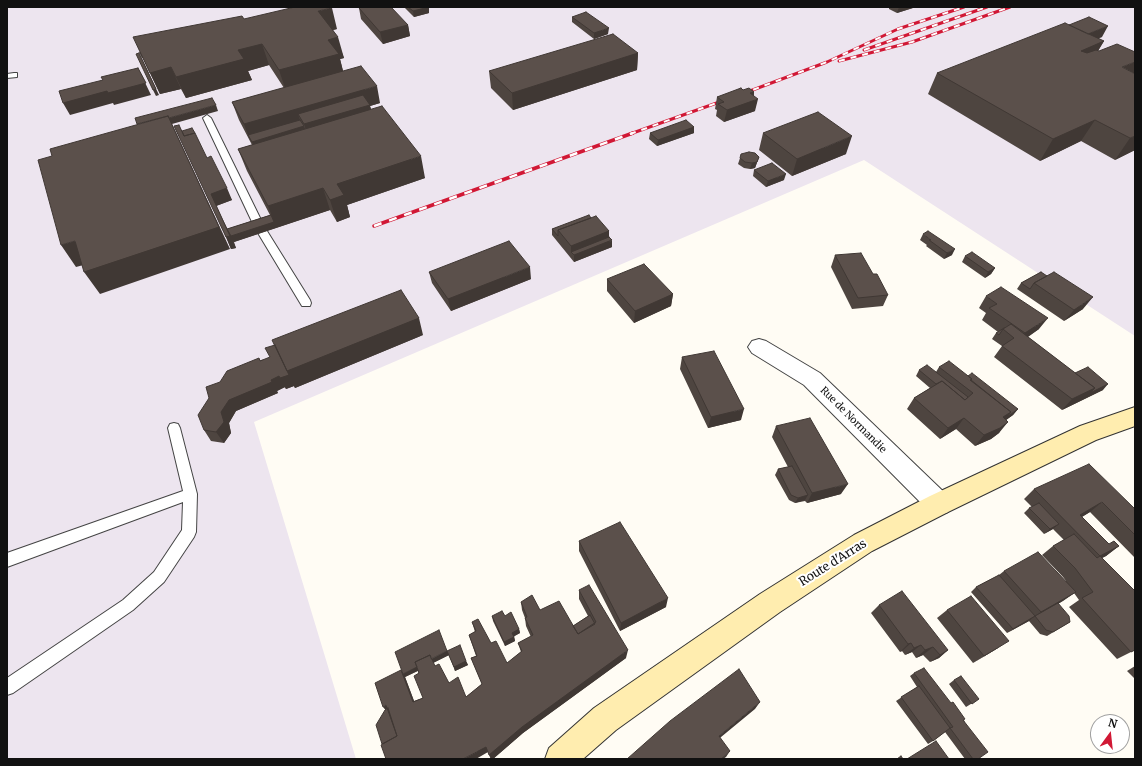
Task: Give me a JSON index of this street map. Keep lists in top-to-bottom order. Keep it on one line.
{"streets":{"main road":["Route d'Arras"],"street":["Rue de Normandie"]},"crossings":[["Rue de Normandie","Route d'Arras"]],"north":"top"}
